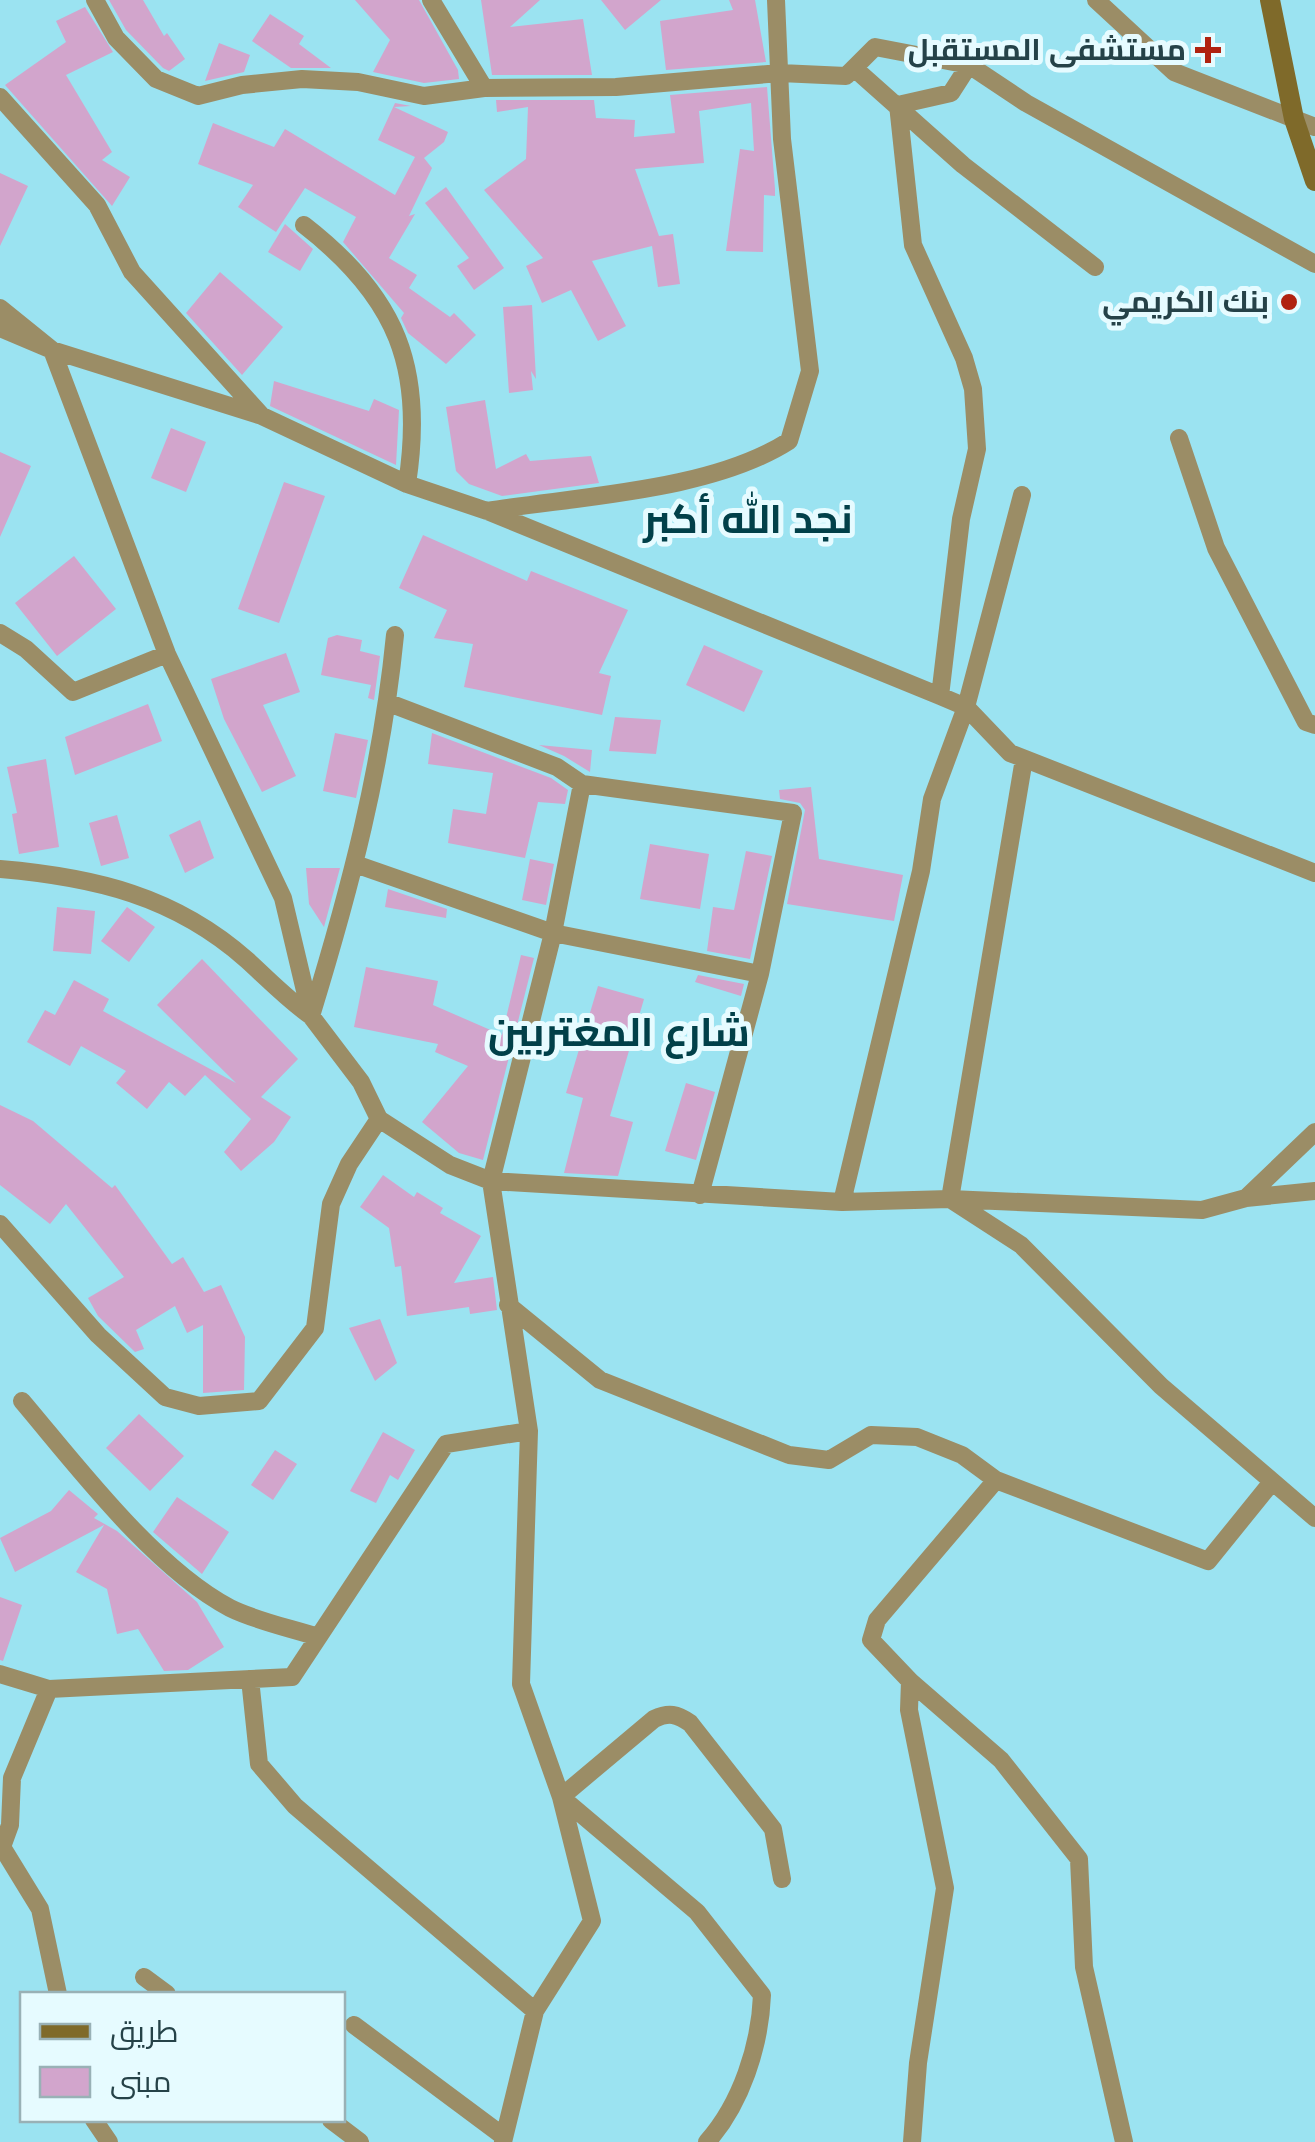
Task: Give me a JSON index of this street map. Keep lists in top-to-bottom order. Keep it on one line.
{"districts":["نجد الله أكبر","شارع المغتربين"],"places":{"health":["مستشفى المستقبل"],"other":["بنك الكريمي"]},"legend":["طريق","مبنى"]}
